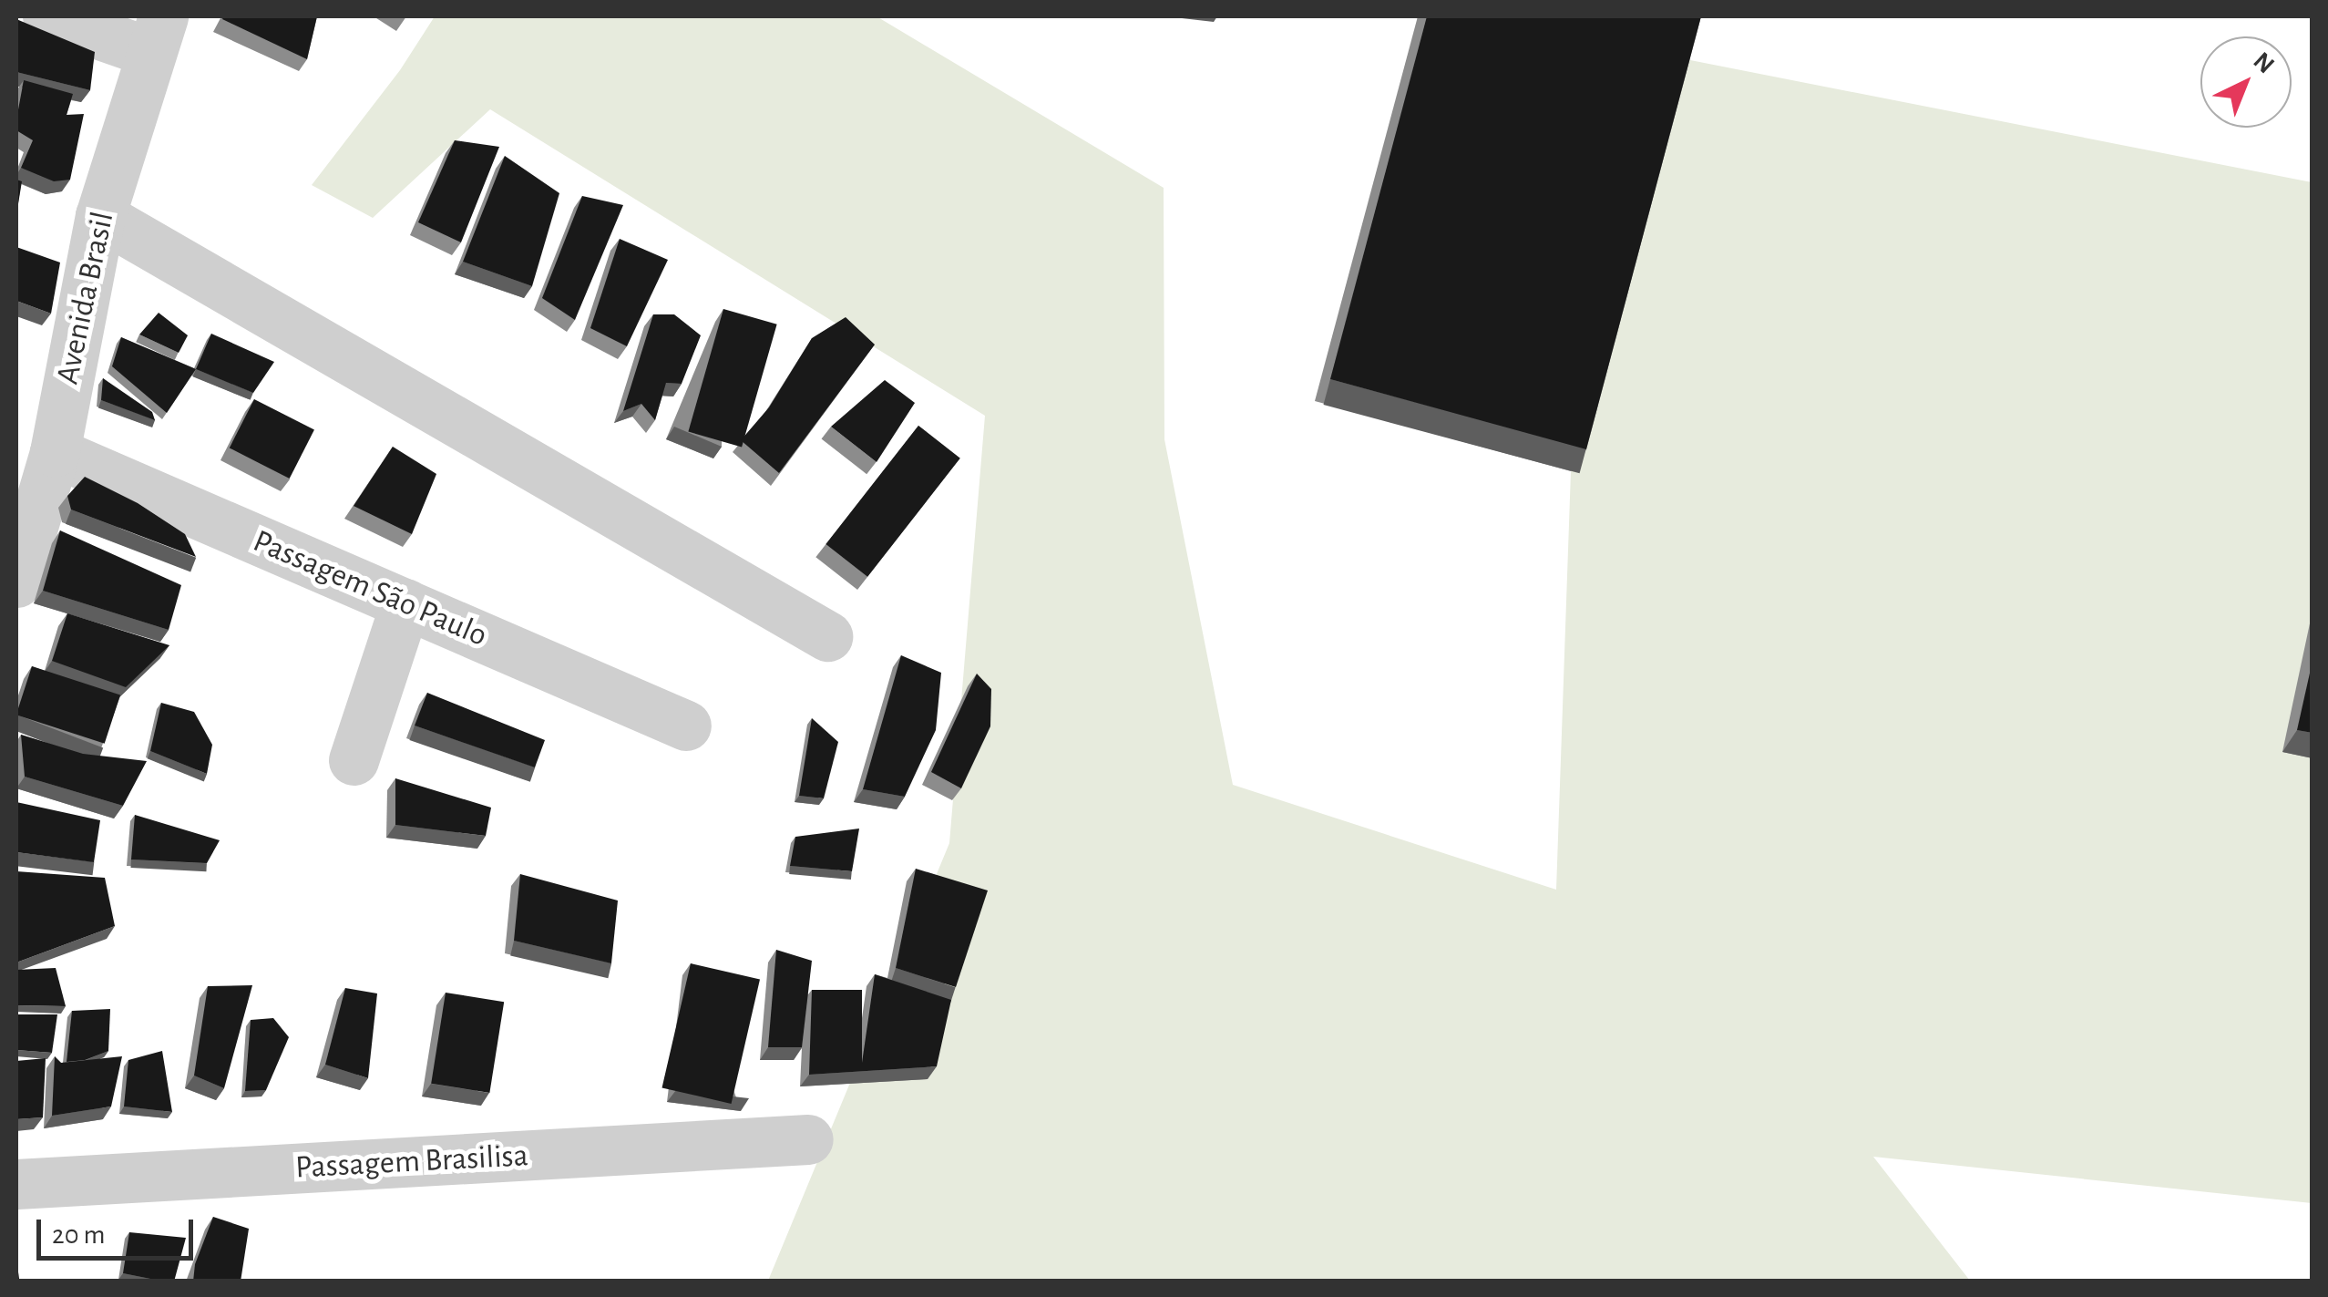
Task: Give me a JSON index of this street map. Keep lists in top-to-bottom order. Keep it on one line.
{"streets":{"street":["Avenida Brasil","Passagem São Paulo","Passagem Brasilisa"]},"crossings":[["Avenida Brasil","Passagem São Paulo"]],"scale_bar":"20 m","north":"top right"}
